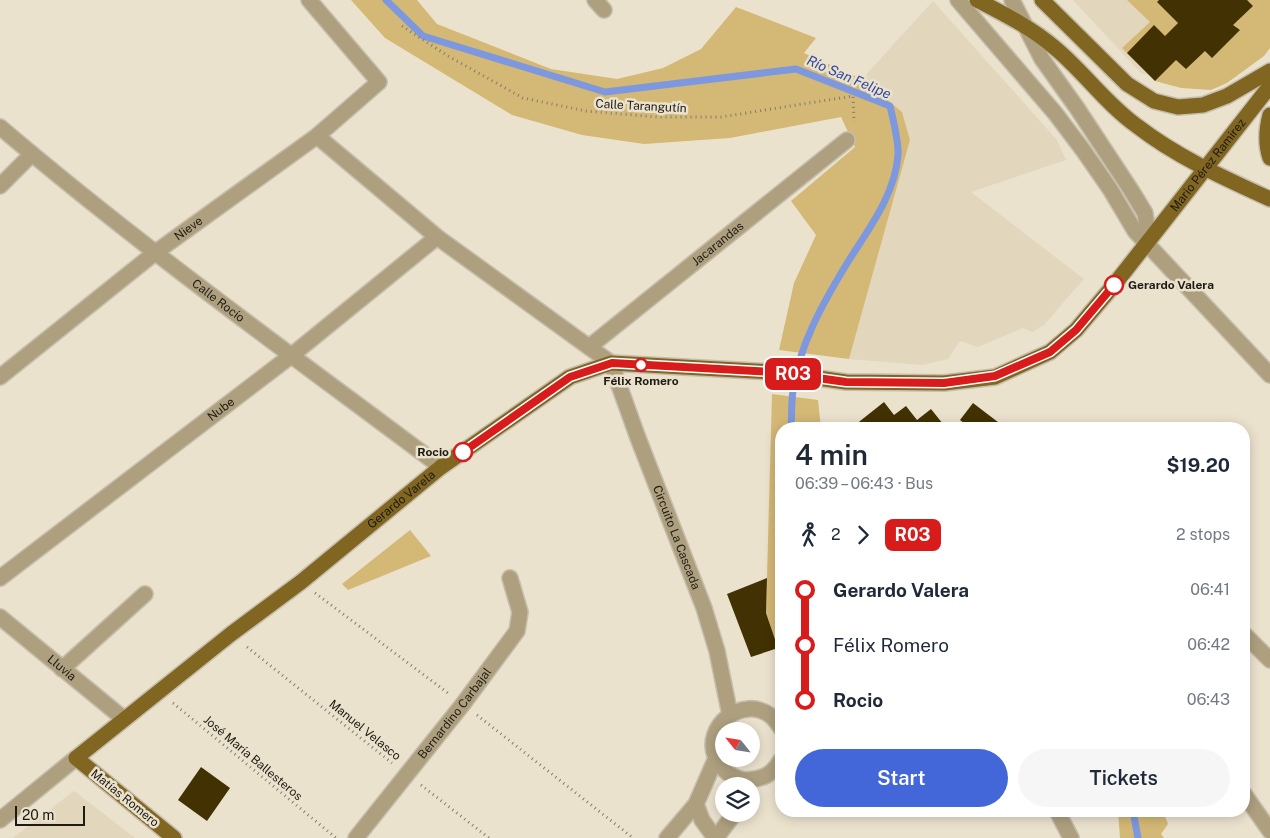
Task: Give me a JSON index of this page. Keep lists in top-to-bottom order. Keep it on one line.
{"streets":{"main road":["Mario Pérez Ramirez","Gerardo Varela","Matías Romero"],"street":["Nieve","Jacarandas","Calle Rocío","Nube","Circuito La Cascada","Lluvia","Bernardino Carbajal"],"path":["Calle Tarangutín","Manuel Velasco","José María Ballesteros"]},"crossings":[["Calle Tarangutín","Jacarandas"],["Mario Pérez Ramirez","Gerardo Varela"],["Nieve","Calle Rocío"],["Calle Rocío","Nube"],["Calle Rocío","Gerardo Varela"],["Gerardo Varela","Circuito La Cascada"],["Gerardo Varela","Lluvia"],["Gerardo Varela","Manuel Velasco"],["Gerardo Varela","José María Ballesteros"],["Gerardo Varela","Matías Romero"],["Bernardino Carbajal","Manuel Velasco"]],"water":["Río San Felipe"],"places":["Gerardo Valera","Félix Romero","Rocio"],"lines":["bus line R03"],"scale_bar":"20 m","north":"top left","page":{"on_map":"R03","heading":["4 min","06:39 – 06:43 · Bus","$19.20"],"legs":["2","R03","2 stops"],"list":[{"name":"Gerardo Valera","value":"06:41"},{"name":"Félix Romero","value":"06:42"},{"name":"Rocio","value":"06:43"}],"buttons":["Start","Tickets"],"scale":"20 m"}}
